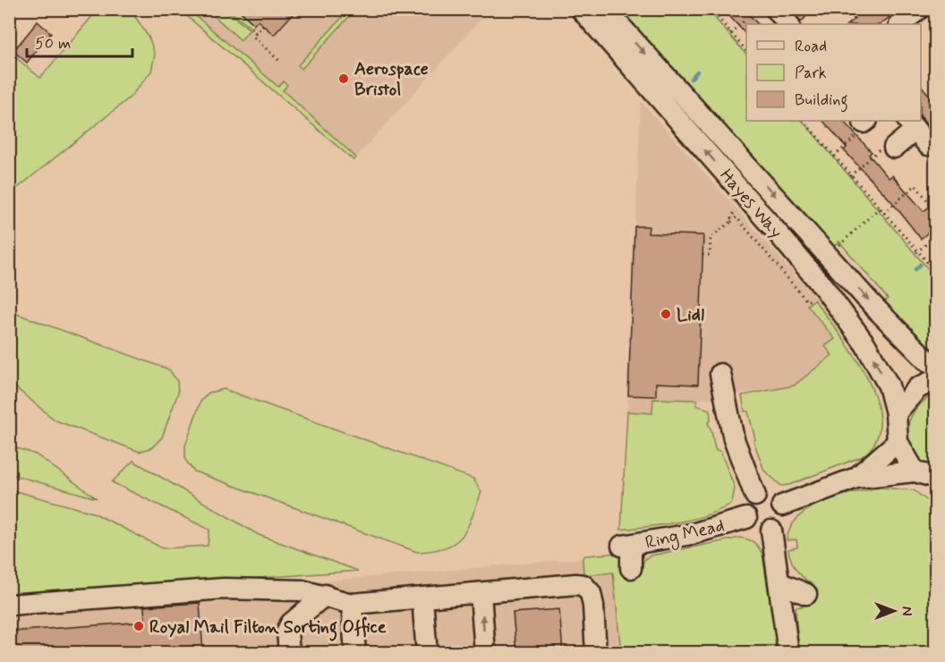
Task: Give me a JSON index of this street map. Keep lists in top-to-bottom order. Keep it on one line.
{"streets":{"street":["Hayes Way","Ring Mead"]},"places":["Aerospace Bristol","Lidl","Royal Mail Filton Sorting Office"],"legend":["Road","Park","Building"],"scale_bar":"50 m","north":"right"}
